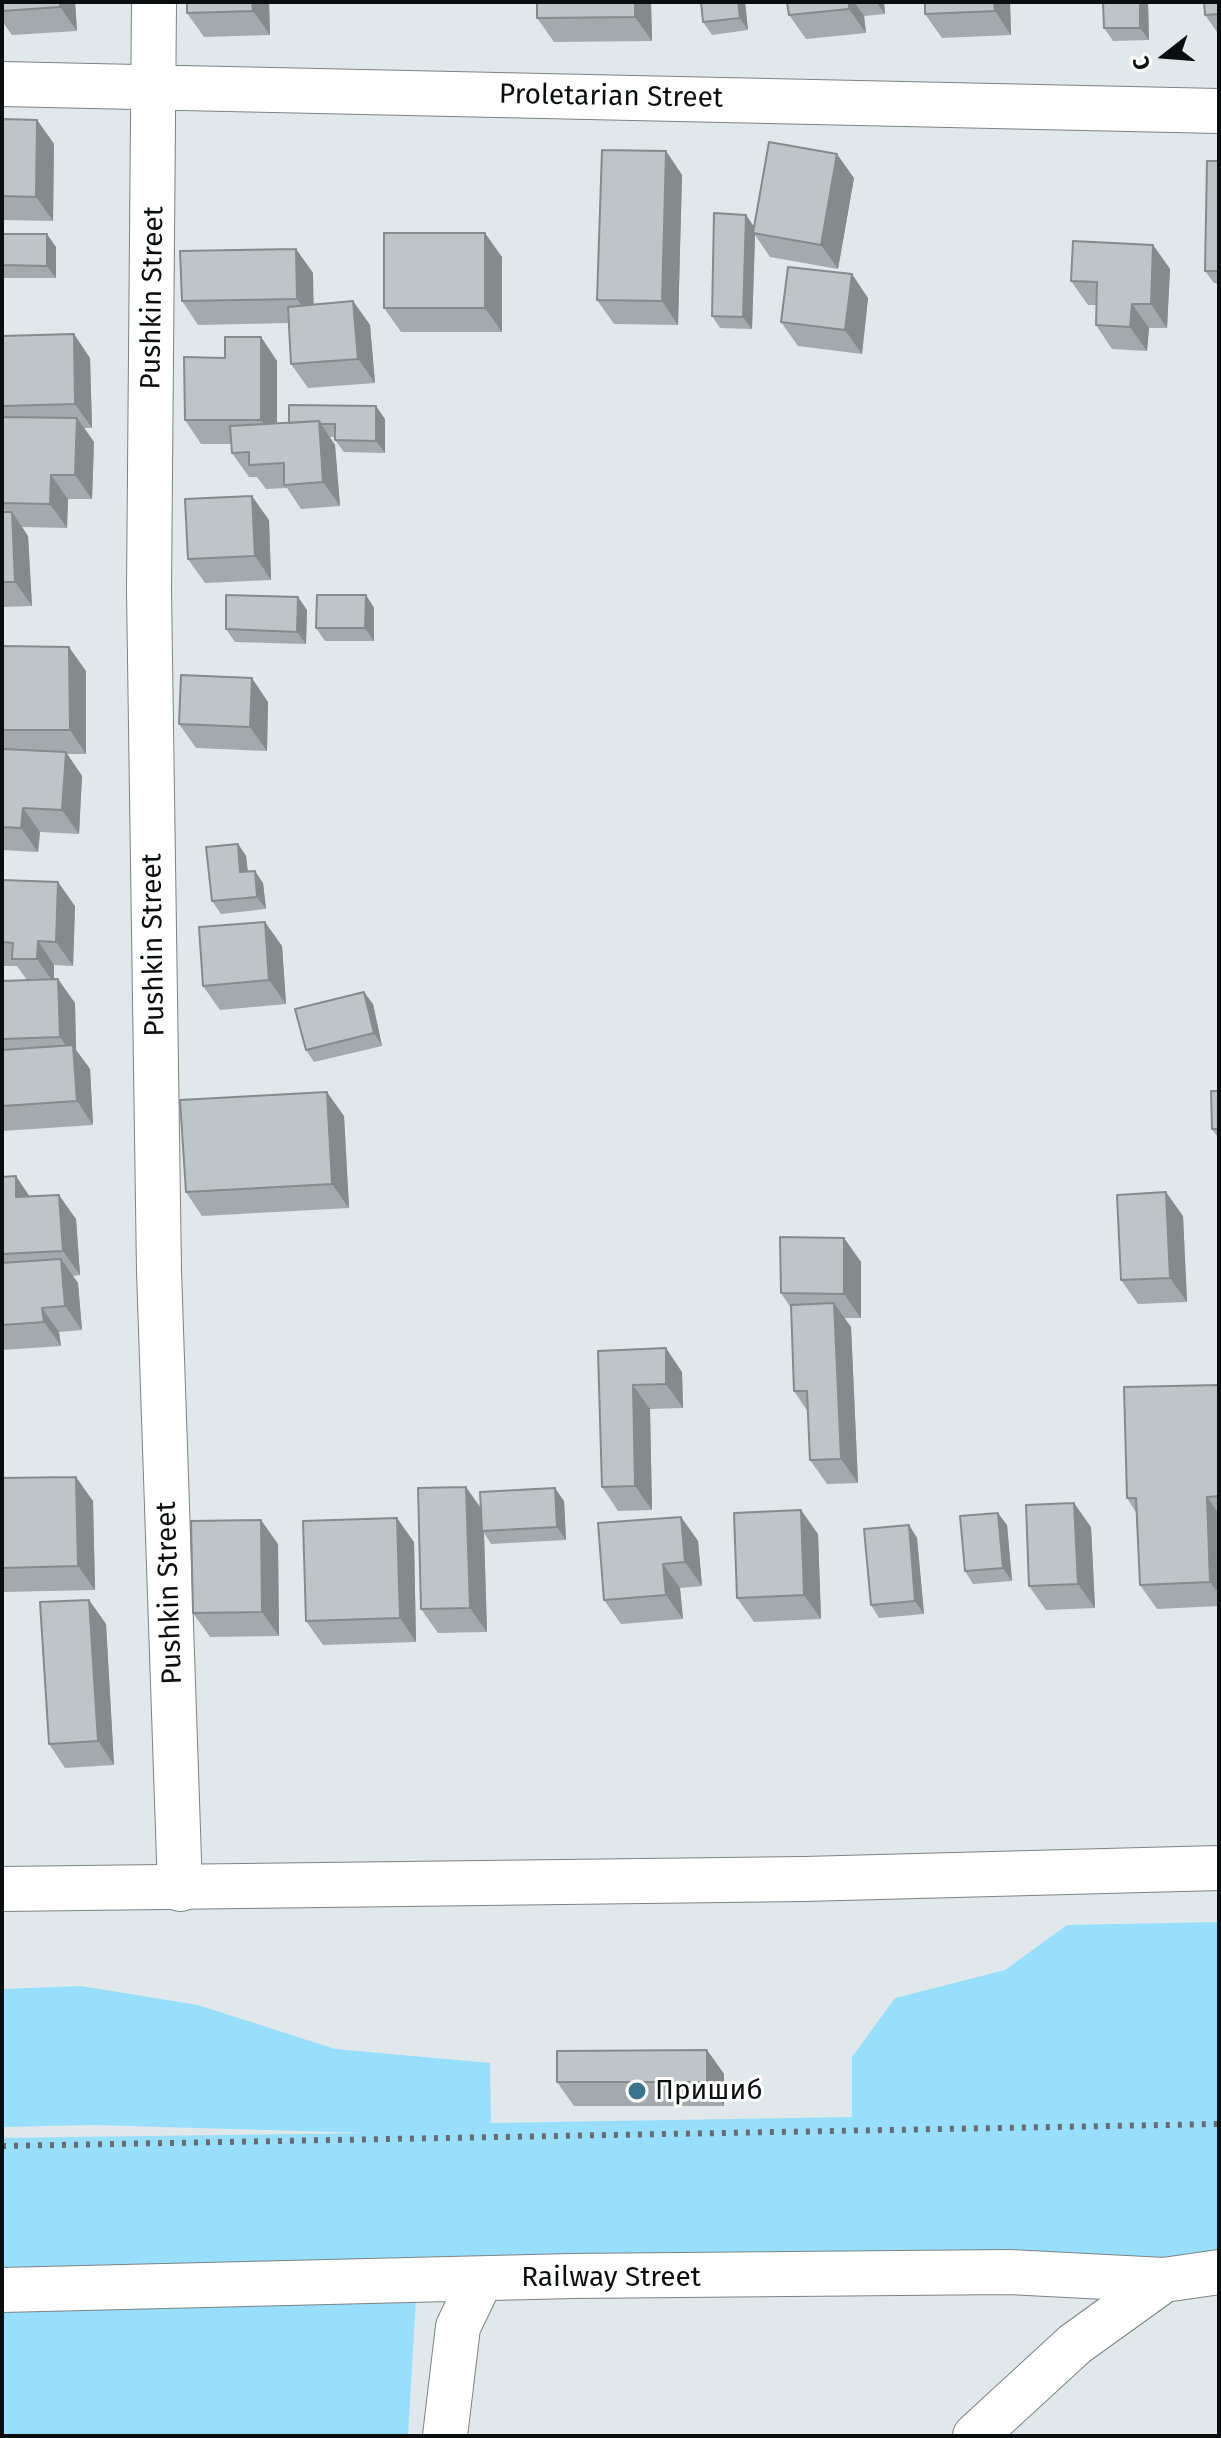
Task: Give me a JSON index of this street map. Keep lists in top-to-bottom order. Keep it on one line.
{"streets":{"street":["Proletarian Street","Pushkin Street","Railway Street"]},"crossings":[["Proletarian Street","Pushkin Street"]],"places":["Пришиб"],"north":"left"}
